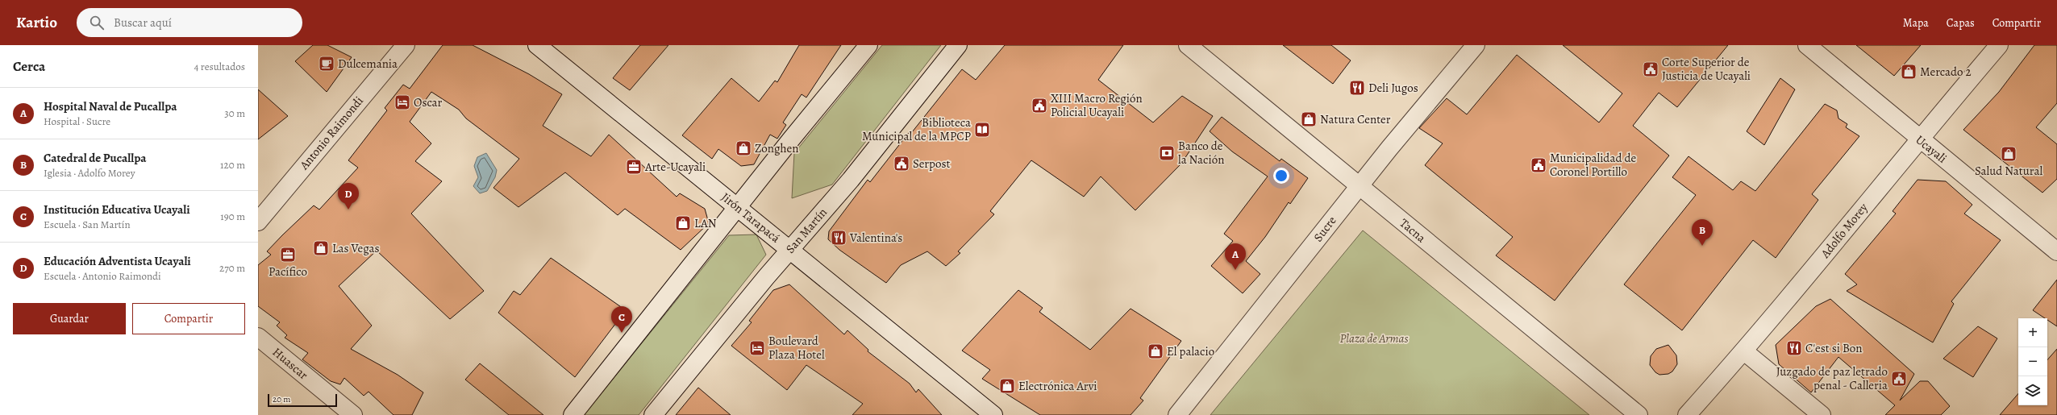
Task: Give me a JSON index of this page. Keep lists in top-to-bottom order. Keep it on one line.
{"streets":{"street":["Antonio Raimondi","Ucayali","Jirón Tarapacá","Sucre","San Martín","Tacna","Adolfo Morey","Huascar"]},"crossings":[["Ucayali","Adolfo Morey"],["Jirón Tarapacá","San Martín"],["Sucre","Tacna"]],"parks":["Plaza de Armas"],"places":{"cafe":["Dulcemania"],"public building":["Corte Superior de Justicia de Ucayali","XIII Macro Región Policial Ucayali","Serpost","Municipalidad de Coronel Portillo","Juzgado de paz letrado penal - Calleria"],"shop":["Mercado 2","Natura Center","Zonghen","Salud Natural","LAN","Las Vegas","El palacio","Electrónica Arvi"],"restaurant":["Deli Jugos","Valentina's","C'est si Bon"],"hotel":["Oscar","Boulevard Plaza Hotel"],"library":["Biblioteca Municipal de la MPCP"],"bank":["Banco de la Nación"],"office":["Arte-Ucayali","Pacífico"]},"scale_bar":"20 m","page":{"header":"Kartio","search":"Buscar aquí","nav":["Mapa","Capas","Compartir"],"heading":["Cerca","4 resultados"],"list":[{"mark":"A","name":"Hospital Naval de Pucallpa","note":"Hospital · Sucre","value":"30 m"},{"mark":"B","name":"Catedral de Pucallpa","note":"Iglesia · Adolfo Morey","value":"120 m"},{"mark":"C","name":"Institución Educativa Ucayali","note":"Escuela · San Martín","value":"190 m"},{"mark":"D","name":"Educación Adventista Ucayali","note":"Escuela · Antonio Raimondi","value":"270 m"}],"pins":["D","B","A","C"],"buttons":["Guardar","Compartir"],"map_buttons":["+","−"],"scale":"20 m"}}
